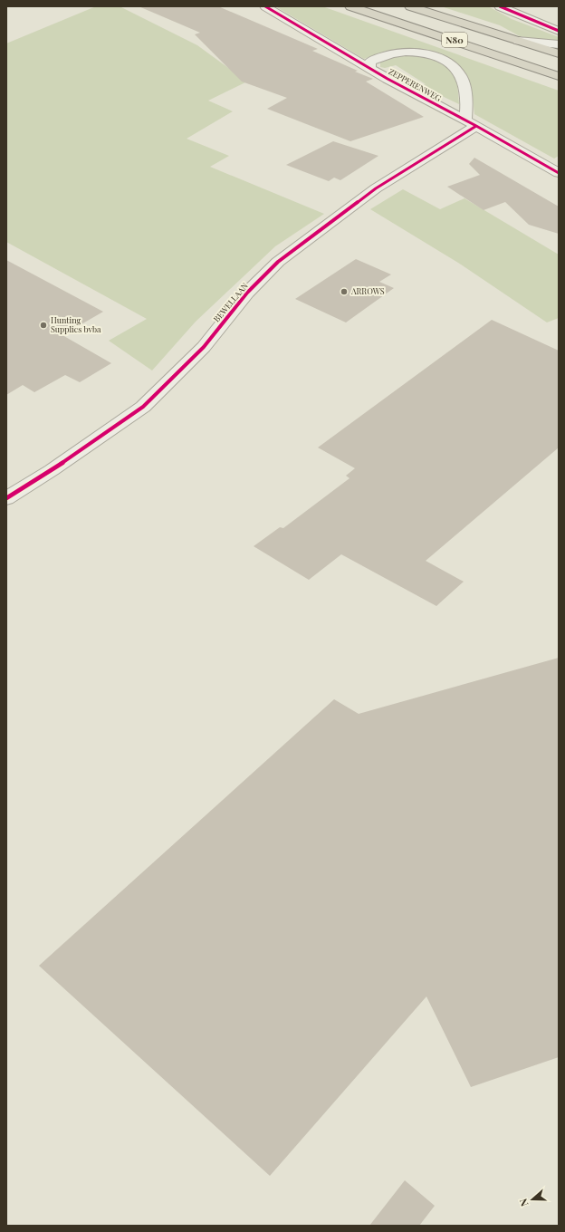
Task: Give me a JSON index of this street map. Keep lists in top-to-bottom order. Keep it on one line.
{"streets":{"highway":["N80"],"street":["ZEPPERENWEG","BEWELLAAN"]},"crossings":[["ZEPPERENWEG","BEWELLAAN"]],"places":["ARROWS","Hunting Supplies bvba"],"north":"left"}
